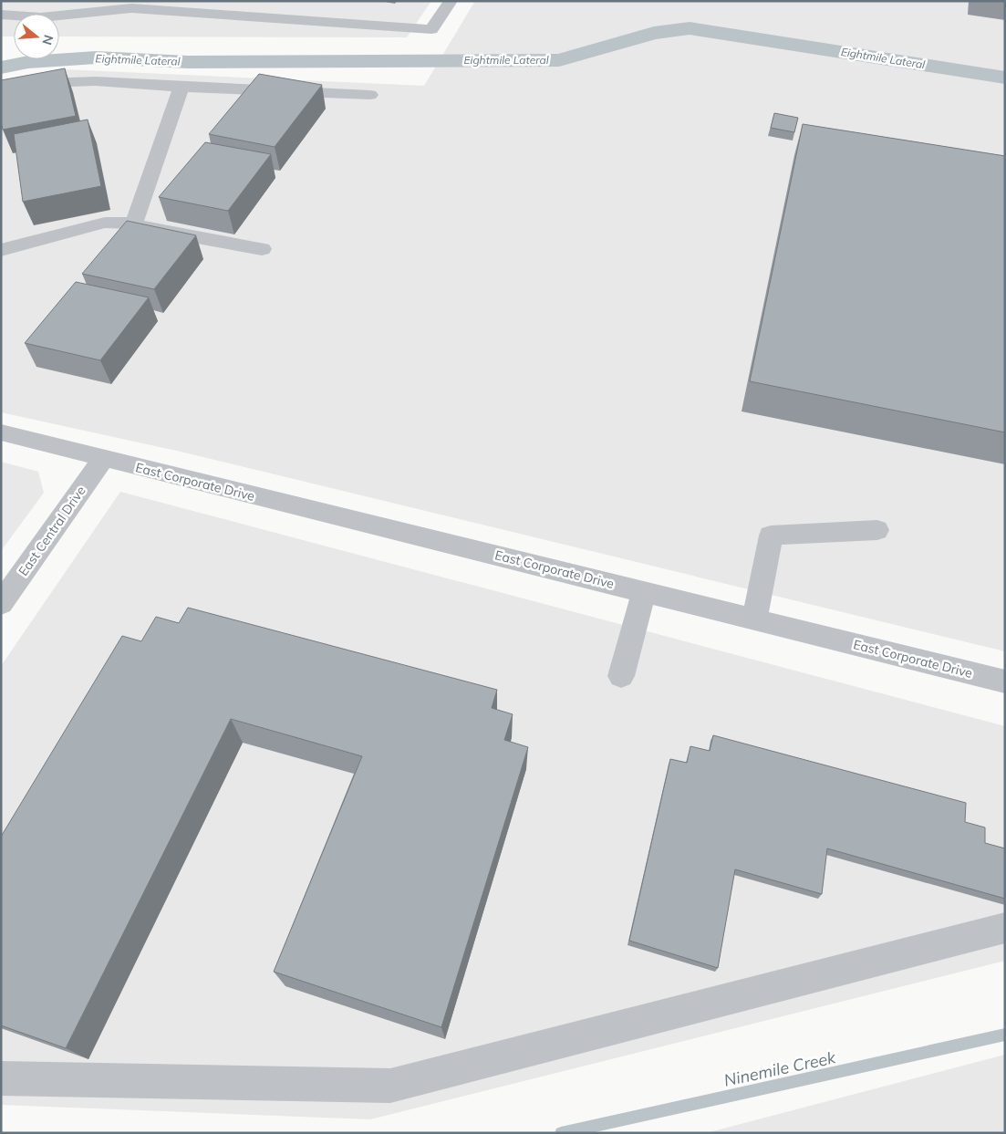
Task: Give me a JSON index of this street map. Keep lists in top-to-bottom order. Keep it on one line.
{"streets":{"street":["East Corporate Drive","East Central Drive"]},"crossings":[["East Corporate Drive","East Central Drive"]],"water":["Eightmile Lateral","Ninemile Creek"],"north":"right"}
